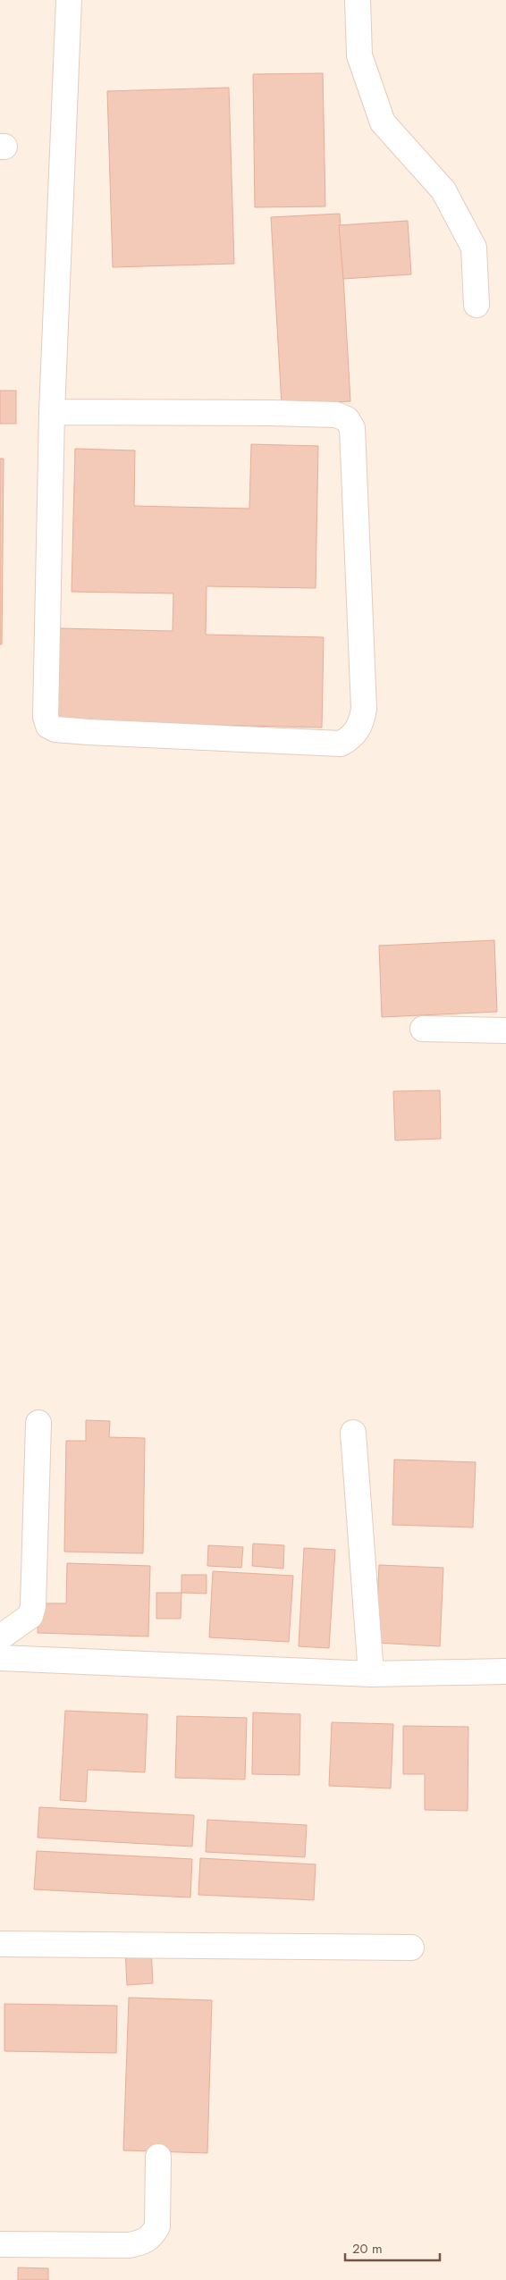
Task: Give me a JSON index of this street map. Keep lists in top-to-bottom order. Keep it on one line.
{"scale_bar":"20 m"}
